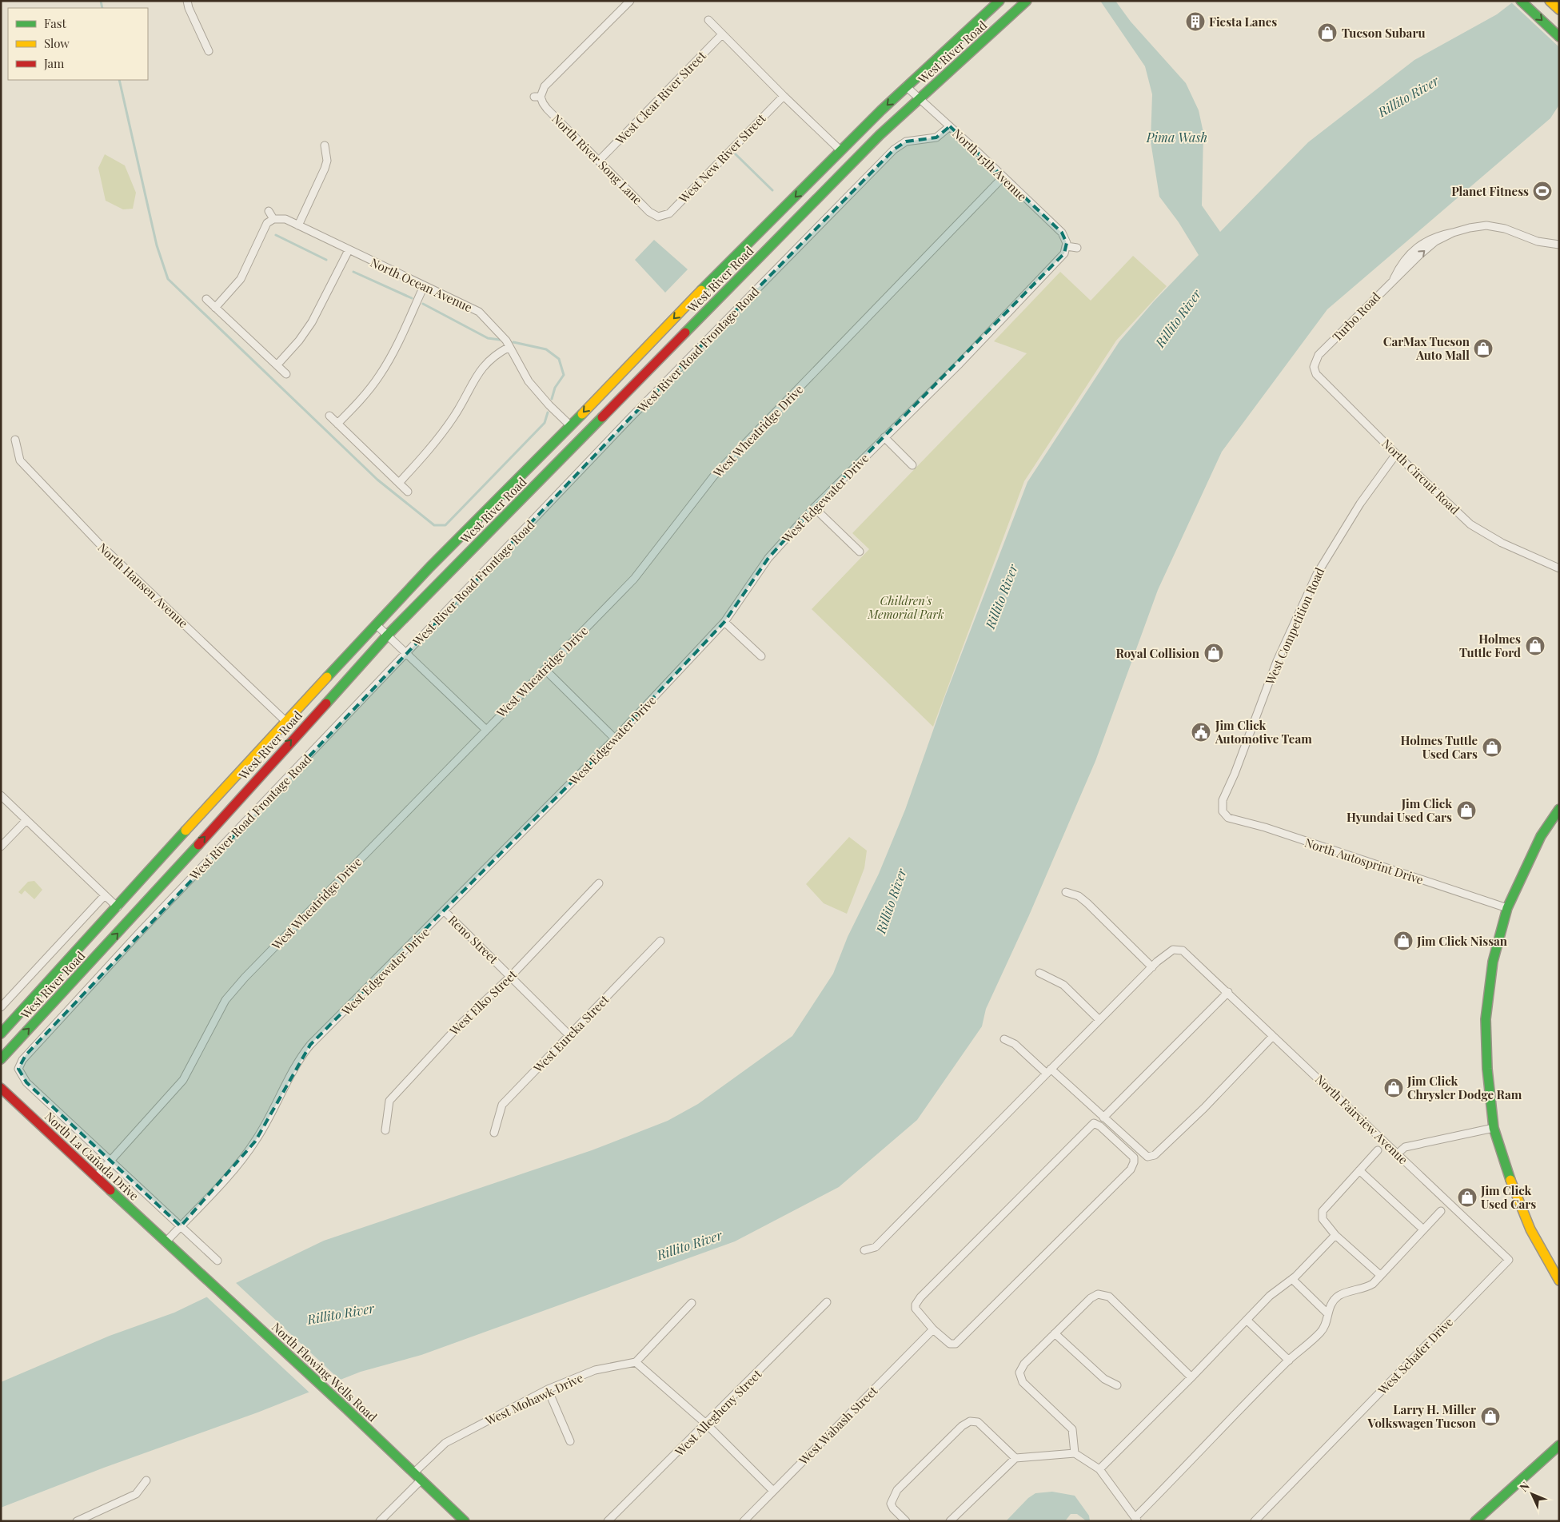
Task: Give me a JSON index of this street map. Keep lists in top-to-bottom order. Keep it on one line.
{"streets":{"main road":["West River Road","North La Cañada Drive","North Flowing Wells Road"],"street":["West Clear River Street","West New River Street","North River Song Lane","North 15th Avenue","North Ocean Avenue","Turbo Road","West River Road Frontage Road","West Wheatridge Drive","North Circuit Road","West Edgewater Drive","North Hansen Avenue","West Competition Road","North Autosprint Drive","Reno Street","West Elko Street","West Eureka Street","North Fairview Avenue","West Schafer Drive","West Mohawk Drive","West Allegheny Street","West Wabash Street"]},"crossings":[["West River Road","North 15th Avenue"],["West River Road","North Ocean Avenue"],["West River Road","North Hansen Avenue"],["West Clear River Street","North River Song Lane"],["West New River Street","North River Song Lane"],["North 15th Avenue","West River Road Frontage Road"],["North 15th Avenue","West Wheatridge Drive"],["North 15th Avenue","West Edgewater Drive"],["Turbo Road","North Circuit Road"],["West River Road Frontage Road","West Wheatridge Drive"],["West Wheatridge Drive","North La Cañada Drive"],["North Circuit Road","West Competition Road"],["West Edgewater Drive","Reno Street"],["West Edgewater Drive","North La Cañada Drive"],["West Edgewater Drive","North Flowing Wells Road"],["West Competition Road","North Autosprint Drive"],["Reno Street","West Elko Street"],["Reno Street","West Eureka Street"],["North Fairview Avenue","West Schafer Drive"],["North La Cañada Drive","North Flowing Wells Road"],["North Flowing Wells Road","West Mohawk Drive"]],"water":["Rillito River","Pima Wash"],"parks":["Children's Memorial Park"],"places":{"building":["Fiesta Lanes"],"shop":["Tucson Subaru","CarMax Tucson Auto Mall","Holmes Tuttle Ford","Royal Collision","Holmes Tuttle Used Cars","Jim Click Hyundai Used Cars","Jim Click Nissan","Jim Click Chrysler Dodge Ram","Jim Click Used Cars","Larry H. Miller Volkswagen Tucson"],"sports":["Planet Fitness"],"public building":["Jim Click Automotive Team"]},"legend":["Fast","Slow","Jam"],"north":"top left"}
